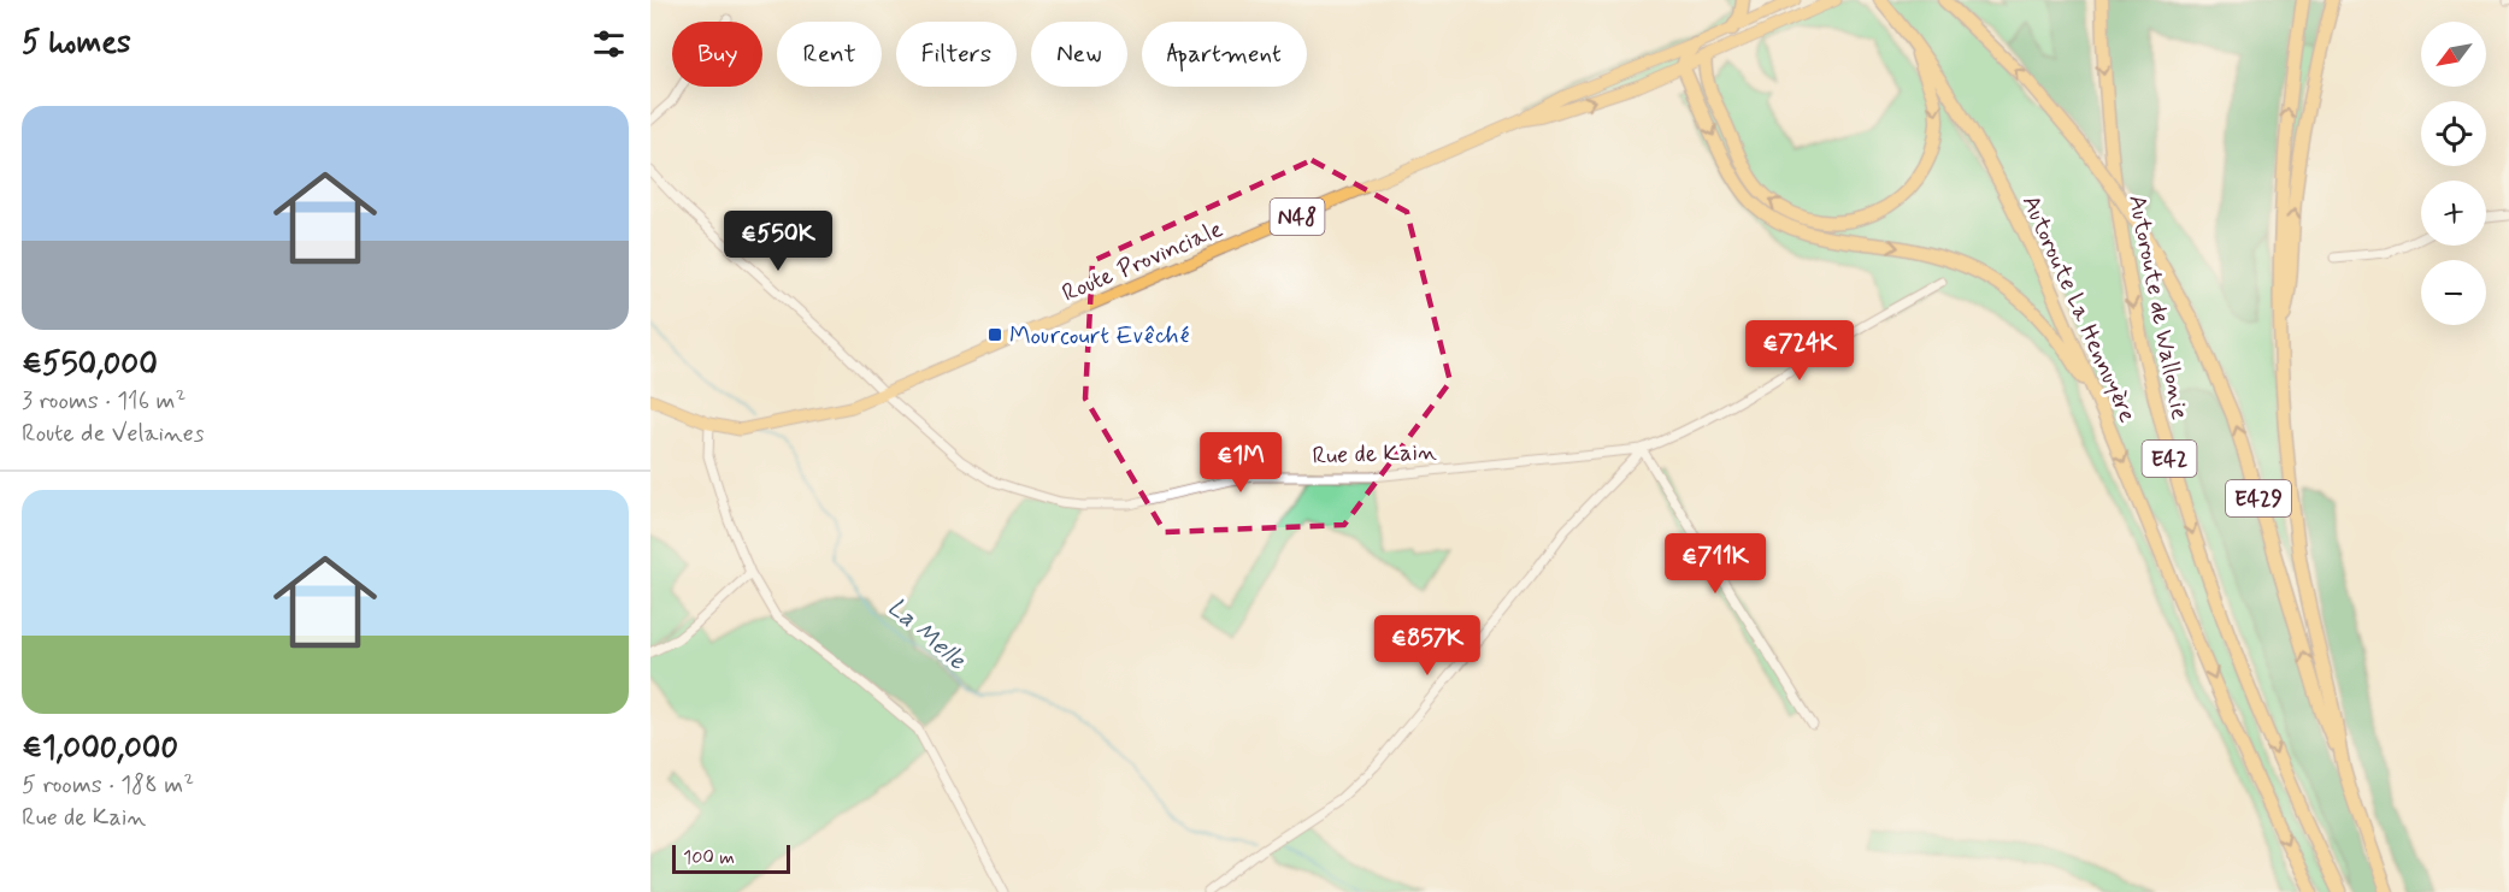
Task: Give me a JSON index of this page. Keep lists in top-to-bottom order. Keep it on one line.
{"streets":{"highway":["Autoroute de Wallonie","Autoroute La Hennuyère","E42","E429"],"main road":["N48","Route Provinciale"],"street":["Rue de Kain"]},"crossings":[["N48","Route Provinciale"],["Route Provinciale","Rue de Kain"]],"water":["La Melle"],"places":{"transit":["Mourcourt Evêché"]},"scale_bar":"100 m","north":"bottom left","page":{"heading":"5 homes","map_buttons":["+","−"],"chip":["Buy","Rent","Filters","New","Apartment"],"list":[{"name":"€550,000","note":"3 rooms · 116 m² · Route de Velaines"},{"name":"€1,000,000","note":"5 rooms · 188 m² · Rue de Kain"}],"price":["€550K","€724K","€1M","€711K","€857K"],"scale":"100 m"}}
